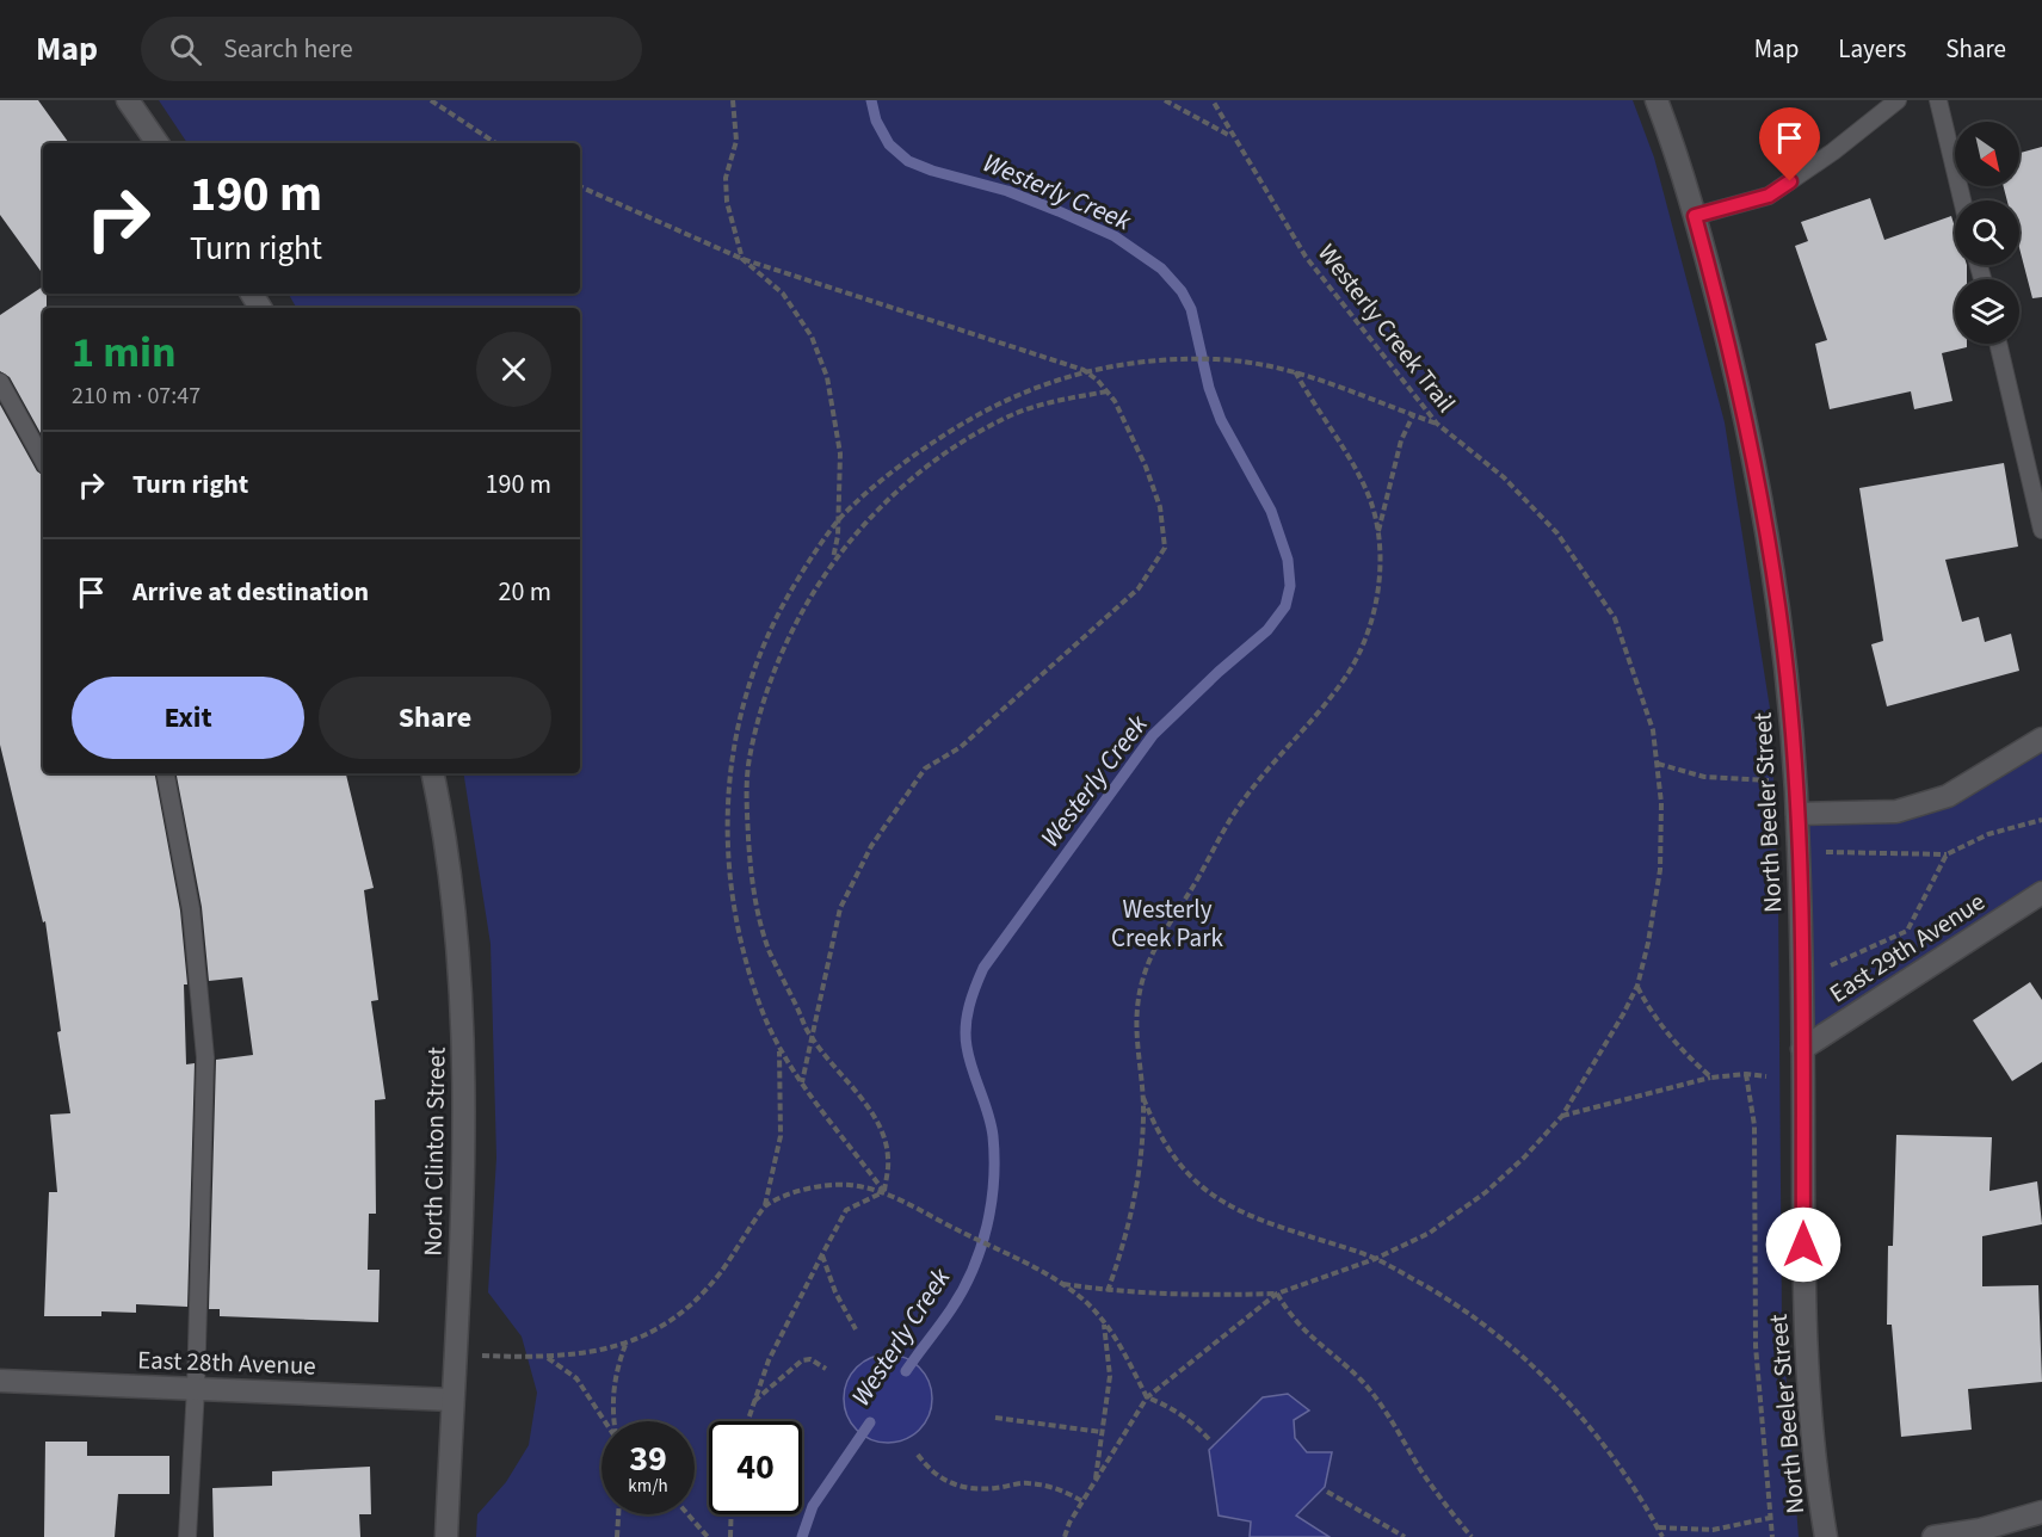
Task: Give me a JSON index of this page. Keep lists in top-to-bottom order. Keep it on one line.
{"streets":{"street":["North Beeler Street","East 29th Avenue","North Clinton Street","East 28th Avenue"],"path":["Westerly Creek Trail"]},"crossings":[["North Beeler Street","East 29th Avenue"],["North Clinton Street","East 28th Avenue"]],"water":["Westerly Creek"],"parks":["Westerly Creek Park"],"north":"bottom right","page":{"header":"Map","search":"Search here","nav":["Map","Layers","Share"],"turn":["190 m","Turn right"],"heading":["1 min","210 m · 07:47"],"list":[{"name":"Turn right","value":"190 m"},{"name":"Arrive at destination","value":"20 m"}],"buttons":["Exit","Share"],"speed":"39 km/h","limit":"40"}}
